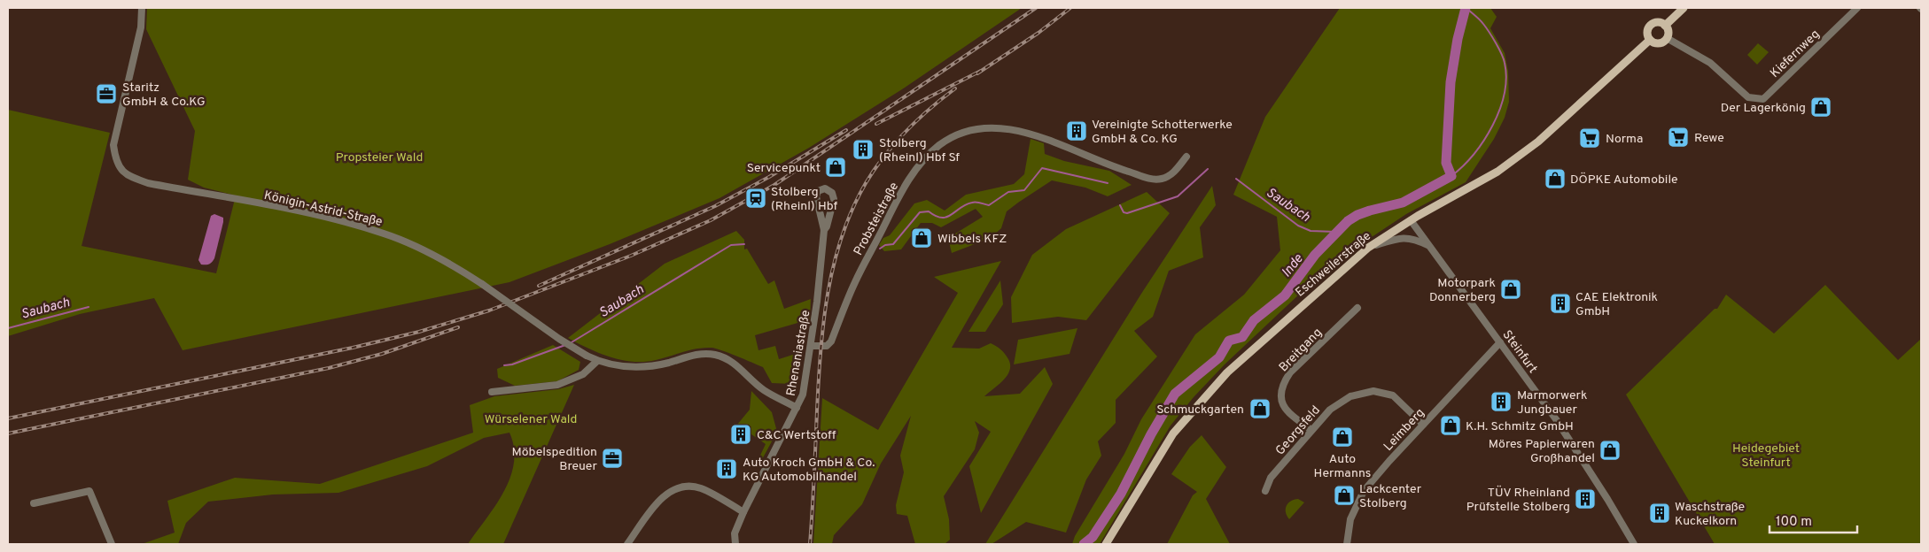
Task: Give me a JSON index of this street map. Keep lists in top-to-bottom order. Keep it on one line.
{"streets":{"main road":["Eschweilerstraße"],"street":["Kiefernweg","Königin-Astrid-Straße","Probsteistraße","Breitgang","Steinfurt","Rhenaniastraße","Leimberg","Georgsfeld"]},"crossings":[["Kiefernweg","Eschweilerstraße"],["Königin-Astrid-Straße","Rhenaniastraße"],["Probsteistraße","Rhenaniastraße"],["Eschweilerstraße","Steinfurt"],["Breitgang","Georgsfeld"],["Steinfurt","Leimberg"],["Leimberg","Georgsfeld"]],"water":["Saubach","Inde"],"parks":["Propsteier Wald","Würselener Wald","Heidegebiet Steinfurt"],"places":{"office":["Staritz GmbH & Co.KG","Möbelspedition Breuer"],"shop":["Der Lagerkönig","Servicepunkt","DÖPKE Automobile","Wibbels KFZ","Motorpark Donnerberg","Schmuckgarten","K.H. Schmitz GmbH","Auto Hermanns","Möres Papierwaren Großhandel","Lackcenter Stolberg"],"building":["Vereinigte Schotterwerke GmbH & Co. KG","Stolberg (Rheinl) Hbf Sf","CAE Elektronik GmbH","Marmorwerk Jungbauer","C&C Wertstoff","Auto Kroch GmbH & Co. KG Automobilhandel","TÜV Rheinland Prüfstelle Stolberg","Waschstraße Kuckelkorn"],"supermarket":["Rewe","Norma"],"station":["Stolberg (Rheinl) Hbf"]},"scale_bar":"100 m"}
